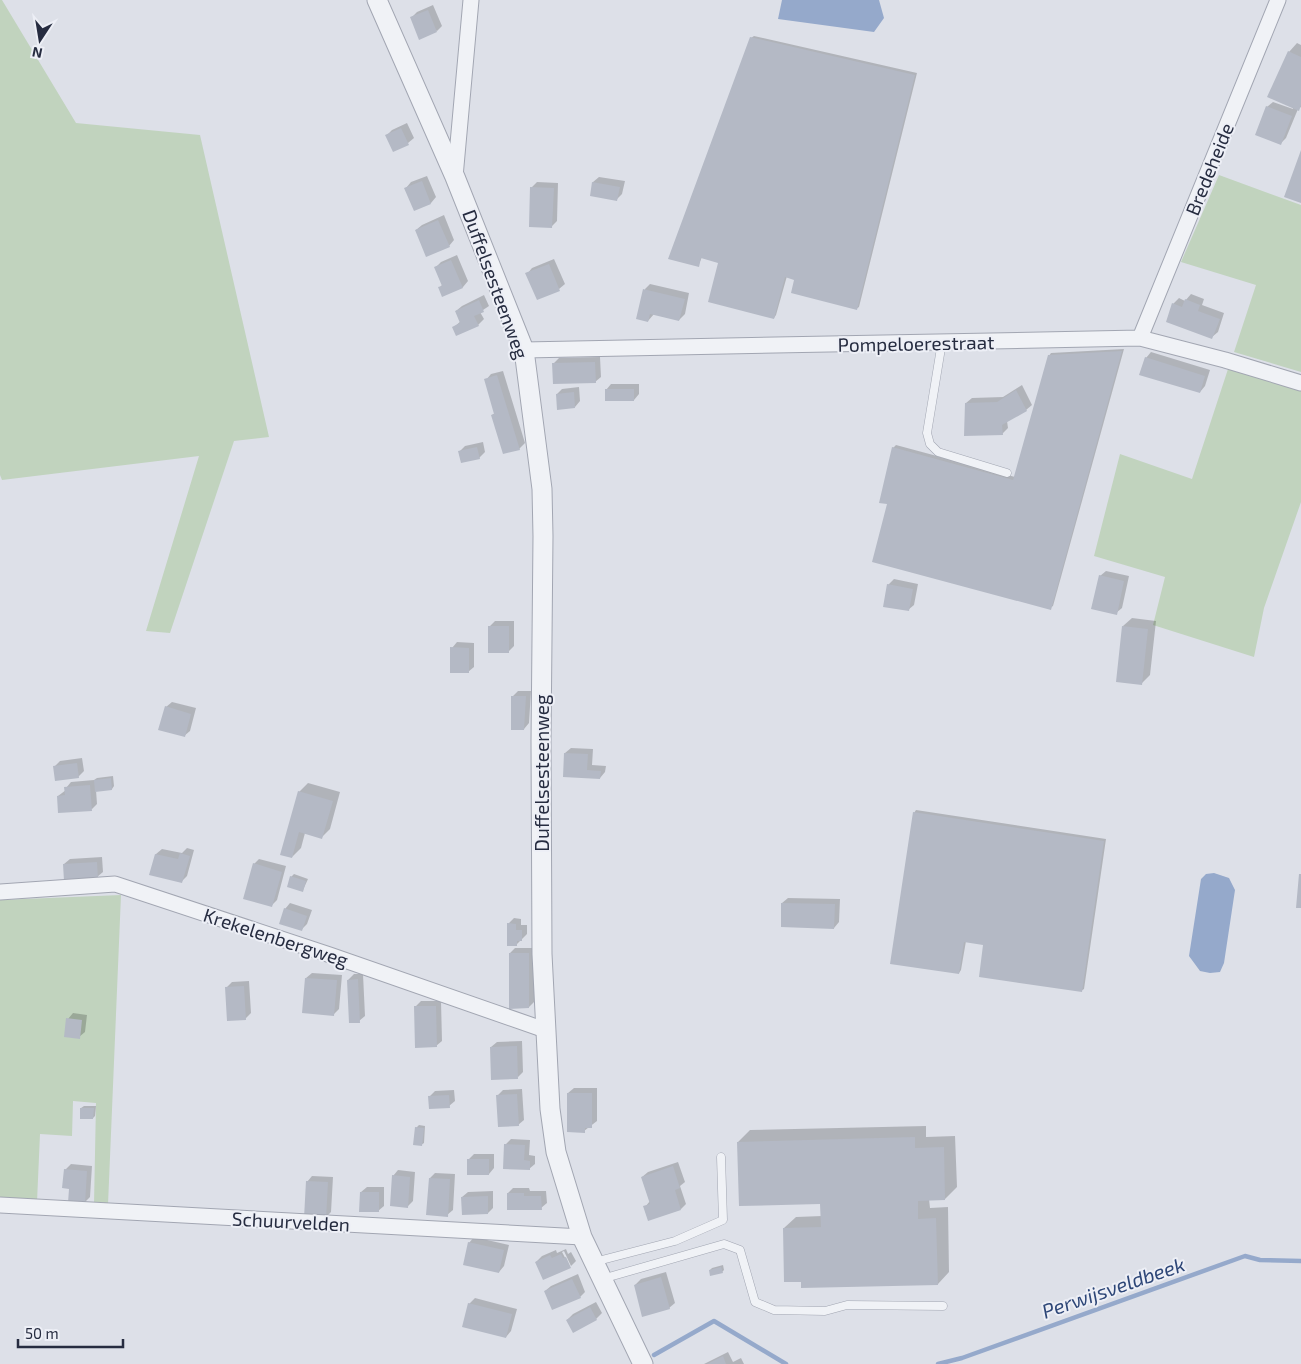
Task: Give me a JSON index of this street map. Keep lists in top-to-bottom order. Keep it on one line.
{"streets":{"street":["Bredeheide","Duffelsesteenweg","Pompeloerestraat","Krekelenbergweg","Schuurvelden"]},"crossings":[["Bredeheide","Pompeloerestraat"],["Duffelsesteenweg","Pompeloerestraat"],["Duffelsesteenweg","Krekelenbergweg"],["Duffelsesteenweg","Schuurvelden"]],"water":["Perwijsveldbeek"],"scale_bar":"50 m","north":"bottom"}
